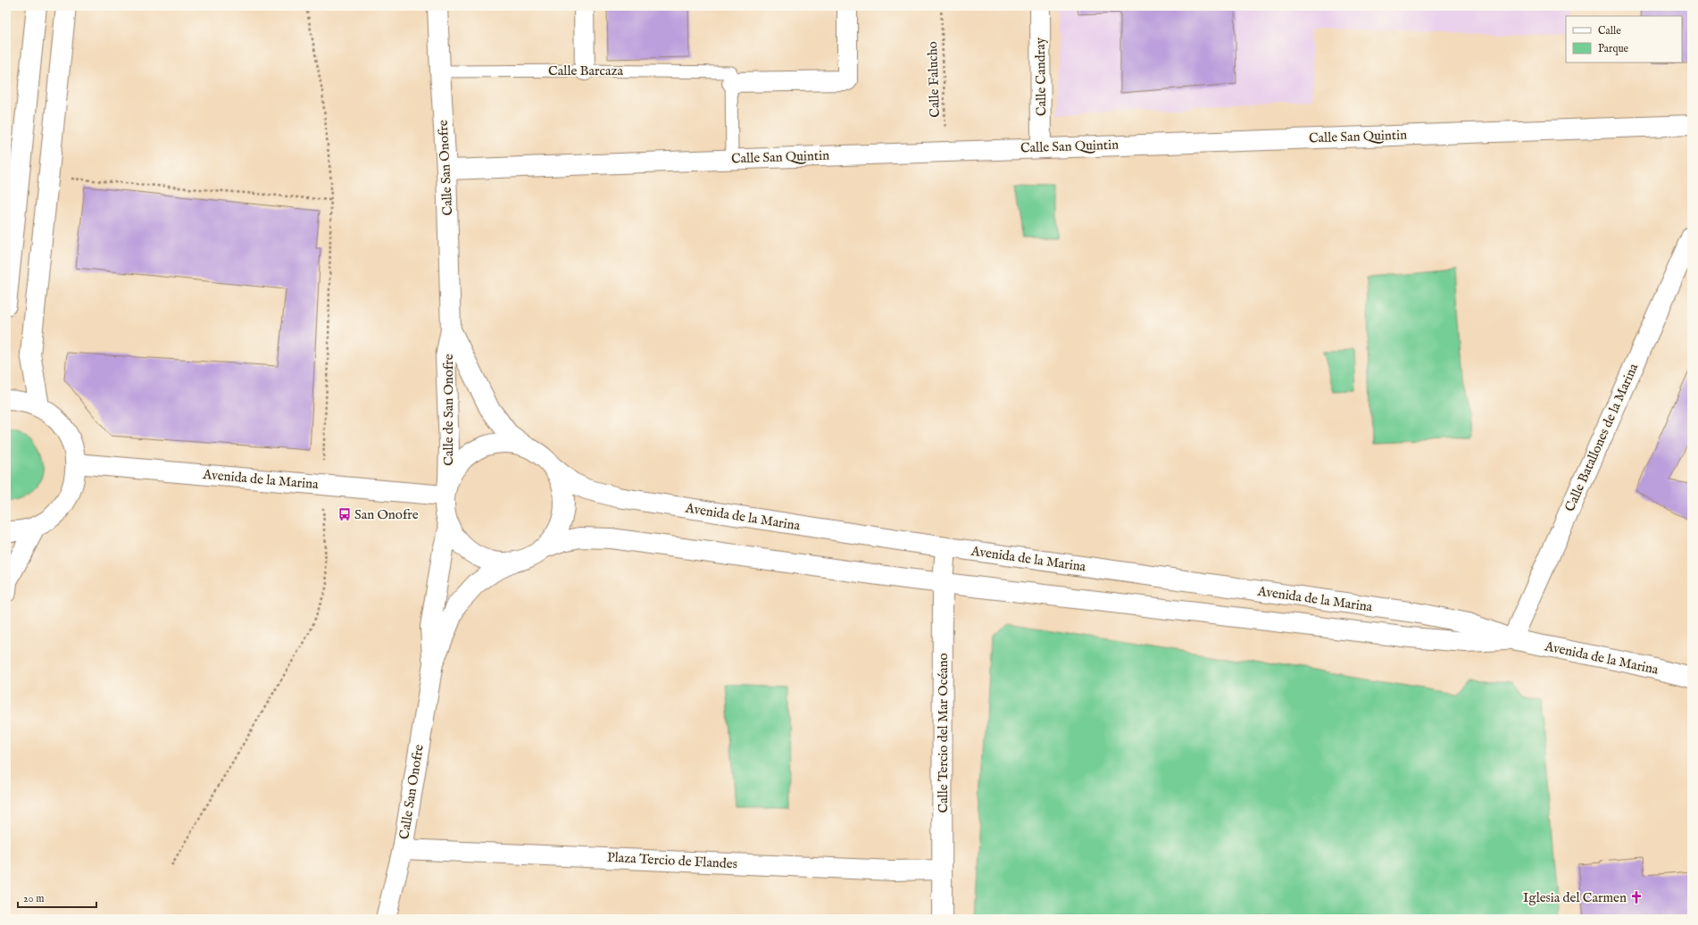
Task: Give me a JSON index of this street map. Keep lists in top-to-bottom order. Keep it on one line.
{"streets":{"street":["Calle Barcaza","Calle Candray","Calle San Quintin","Calle San Onofre","Calle de San Onofre","Calle Batallones de la Marina","Avenida de la Marina","Calle Tercio del Mar Océano","Plaza Tercio de Flandes"],"path":["Calle Falucho"]},"crossings":[["Calle Barcaza","Calle San Onofre"],["Calle Candray","Calle San Quintin"],["Calle Falucho","Calle San Quintin"],["Calle San Quintin","Calle San Onofre"],["Calle San Onofre","Calle de San Onofre"],["Calle San Onofre","Plaza Tercio de Flandes"],["Calle de San Onofre","Avenida de la Marina"],["Calle Batallones de la Marina","Avenida de la Marina"],["Avenida de la Marina","Calle Tercio del Mar Océano"],["Calle Tercio del Mar Océano","Plaza Tercio de Flandes"]],"places":{"bus stop":["San Onofre"],"church":["Iglesia del Carmen"]},"legend":["Calle","Parque"],"scale_bar":"20 m"}
